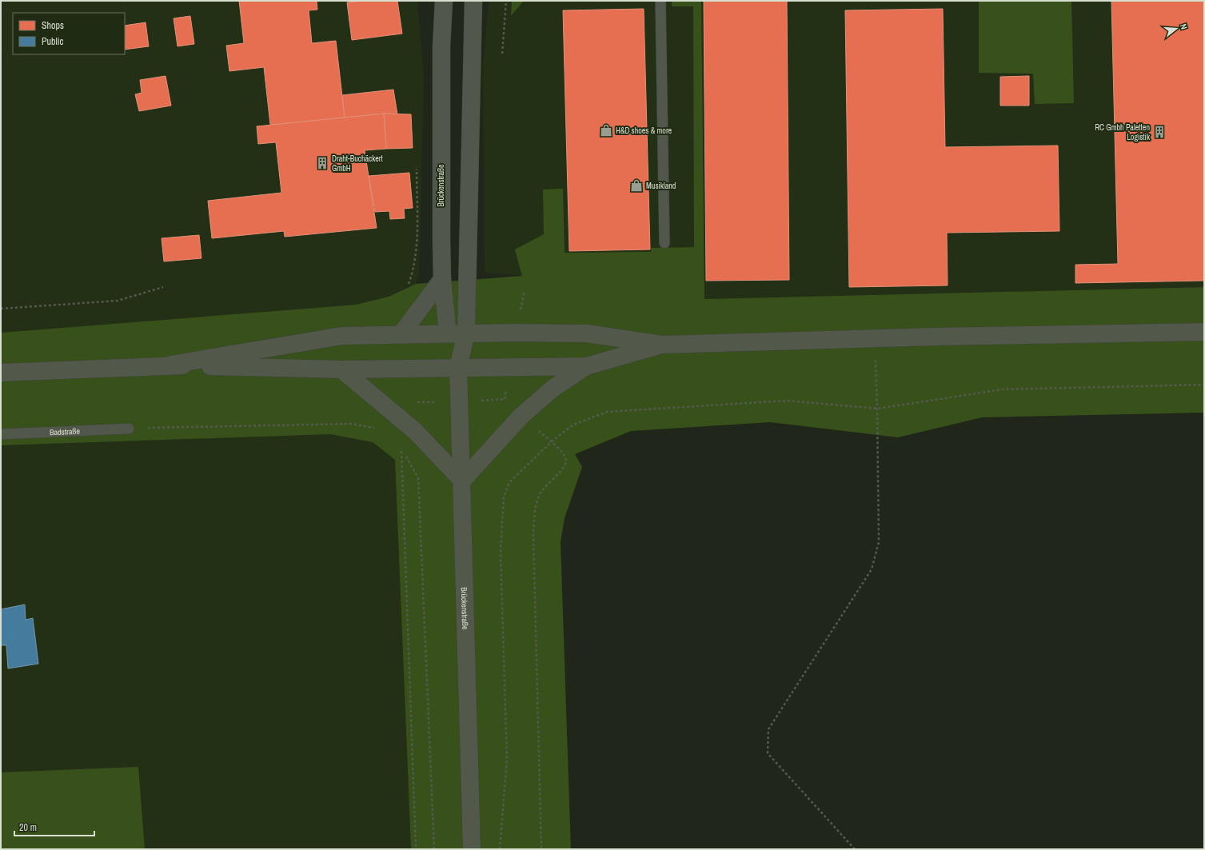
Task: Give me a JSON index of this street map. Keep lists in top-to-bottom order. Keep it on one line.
{"streets":{"main road":["Brückenstraße"],"lane":["Badstraße"]},"places":{"shop":["H&D shoes & more","Musikland"],"building":["RC Gmbh Paletten Logistik","Draht-Buchäckert GmbH"]},"legend":["Shops","Public"],"scale_bar":"20 m","north":"right"}
